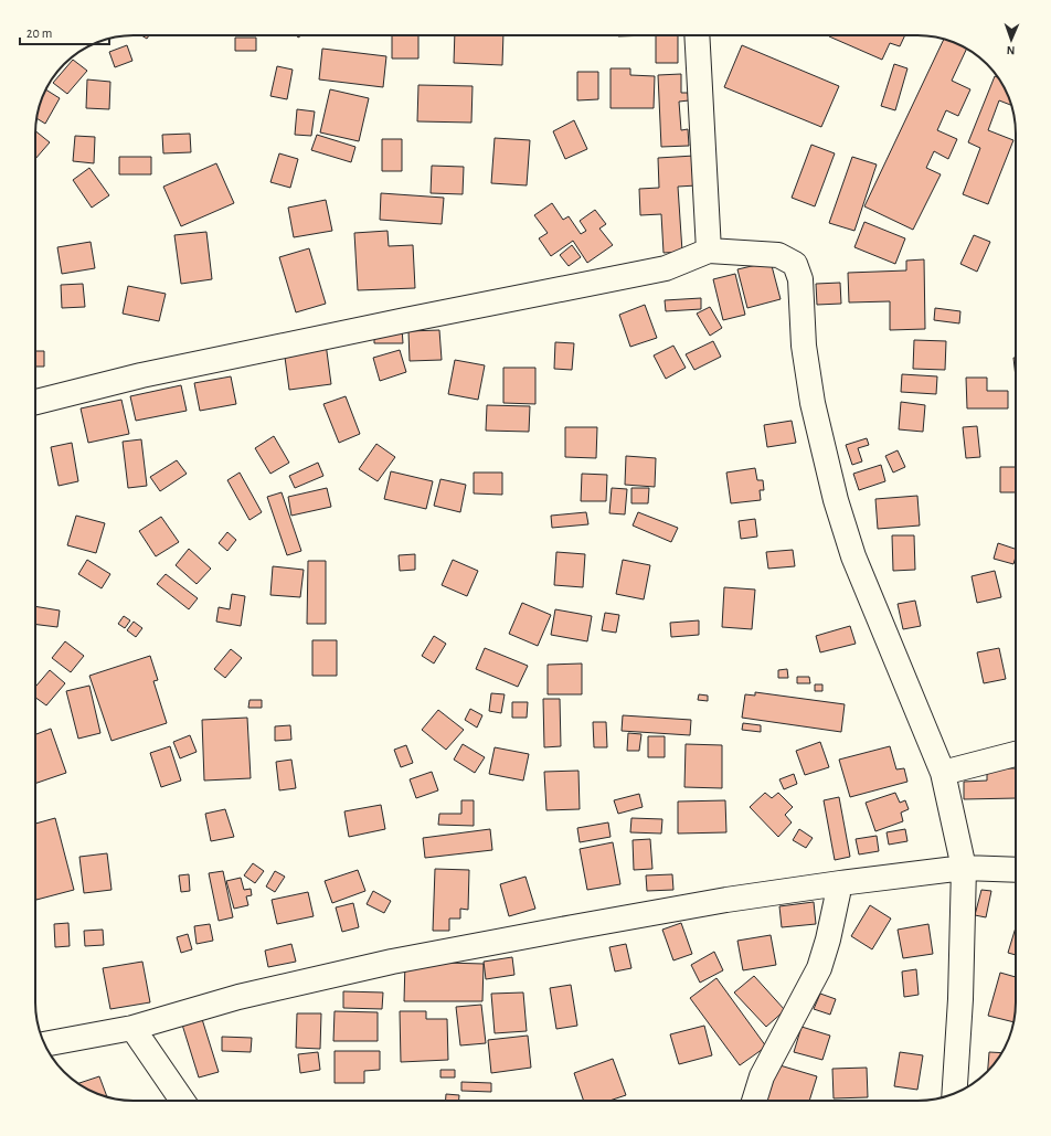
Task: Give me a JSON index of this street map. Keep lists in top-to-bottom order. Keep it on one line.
{"scale_bar":"20 m","north":"bottom"}
